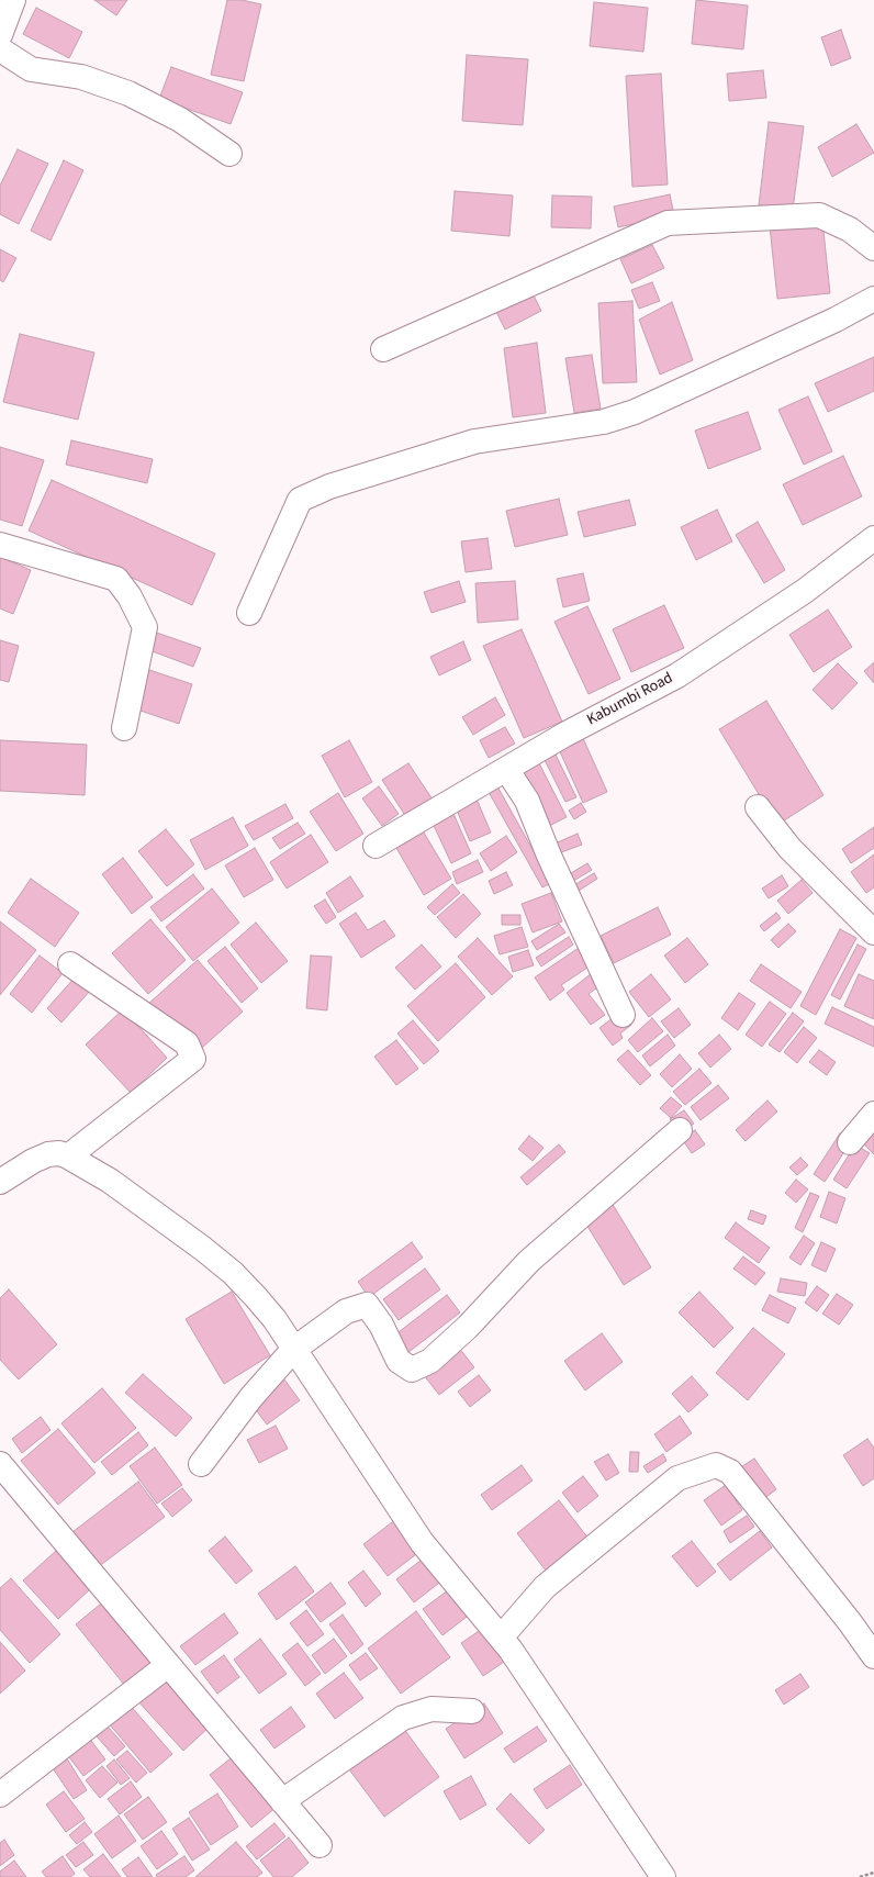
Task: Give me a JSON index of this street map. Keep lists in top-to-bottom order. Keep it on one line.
{"streets":{"street":["Kabumbi Road"]}}
